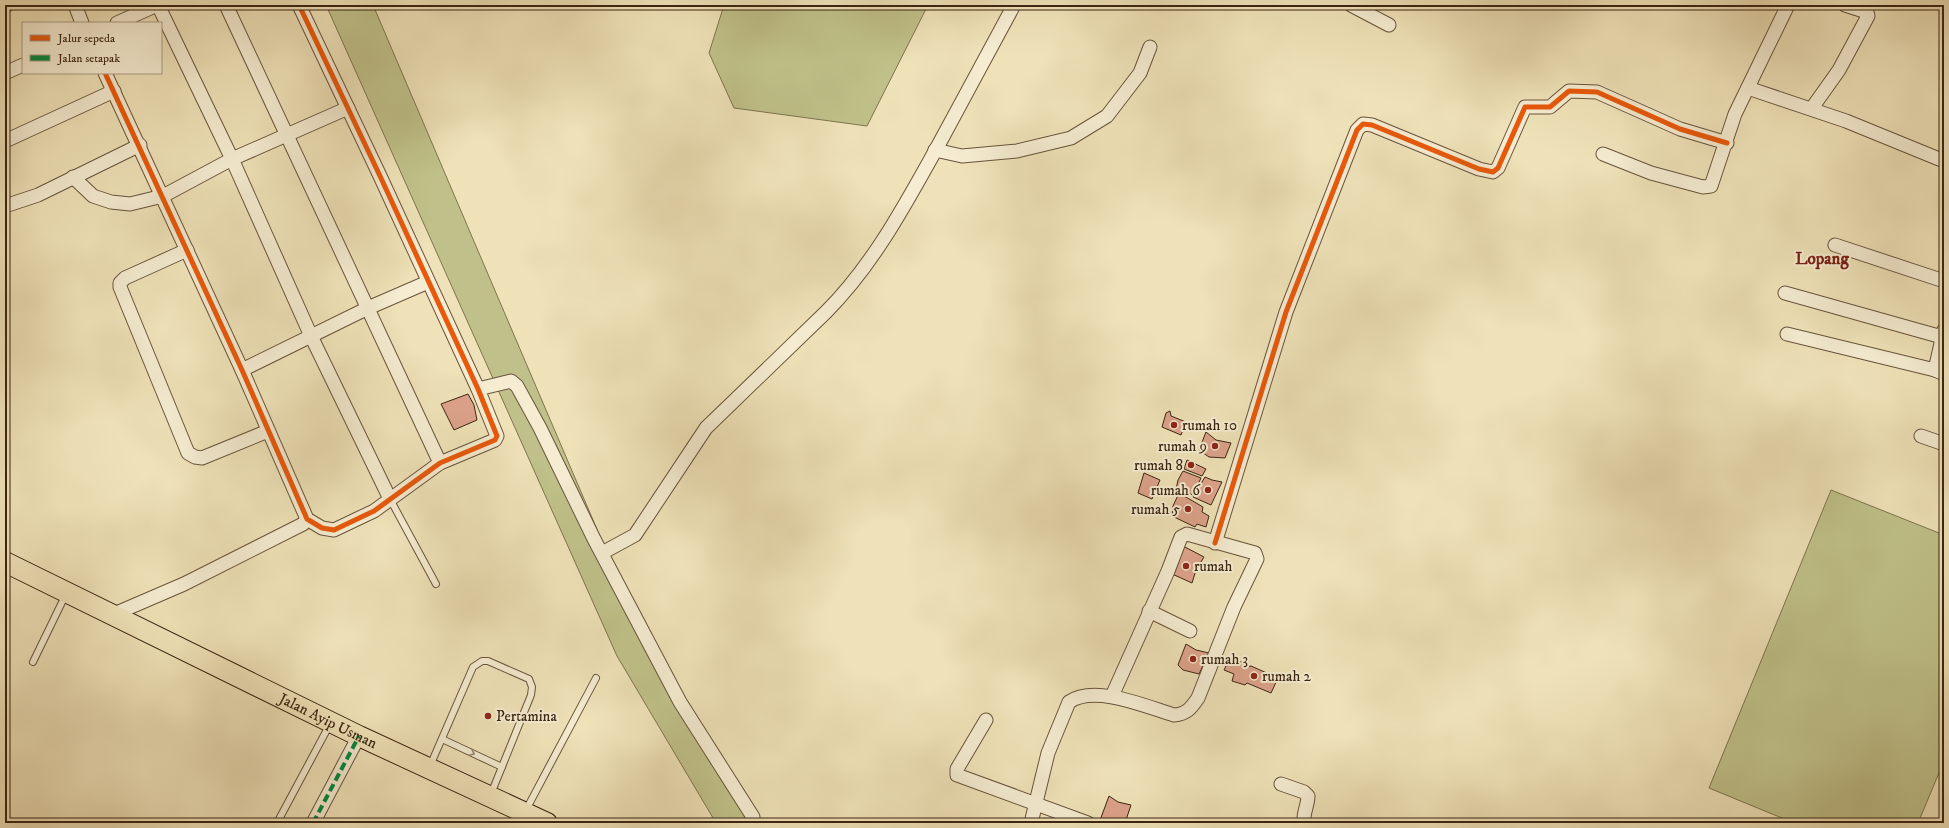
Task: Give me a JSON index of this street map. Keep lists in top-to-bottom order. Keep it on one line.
{"streets":{"main road":["Jalan Ayip Usman"]},"districts":["Lopang"],"places":["rumah 10","rumah 9","rumah 8","rumah 6","rumah 5","rumah","rumah 3","rumah 2","Pertamina"],"legend":["Jalur sepeda","Jalan setapak"]}
